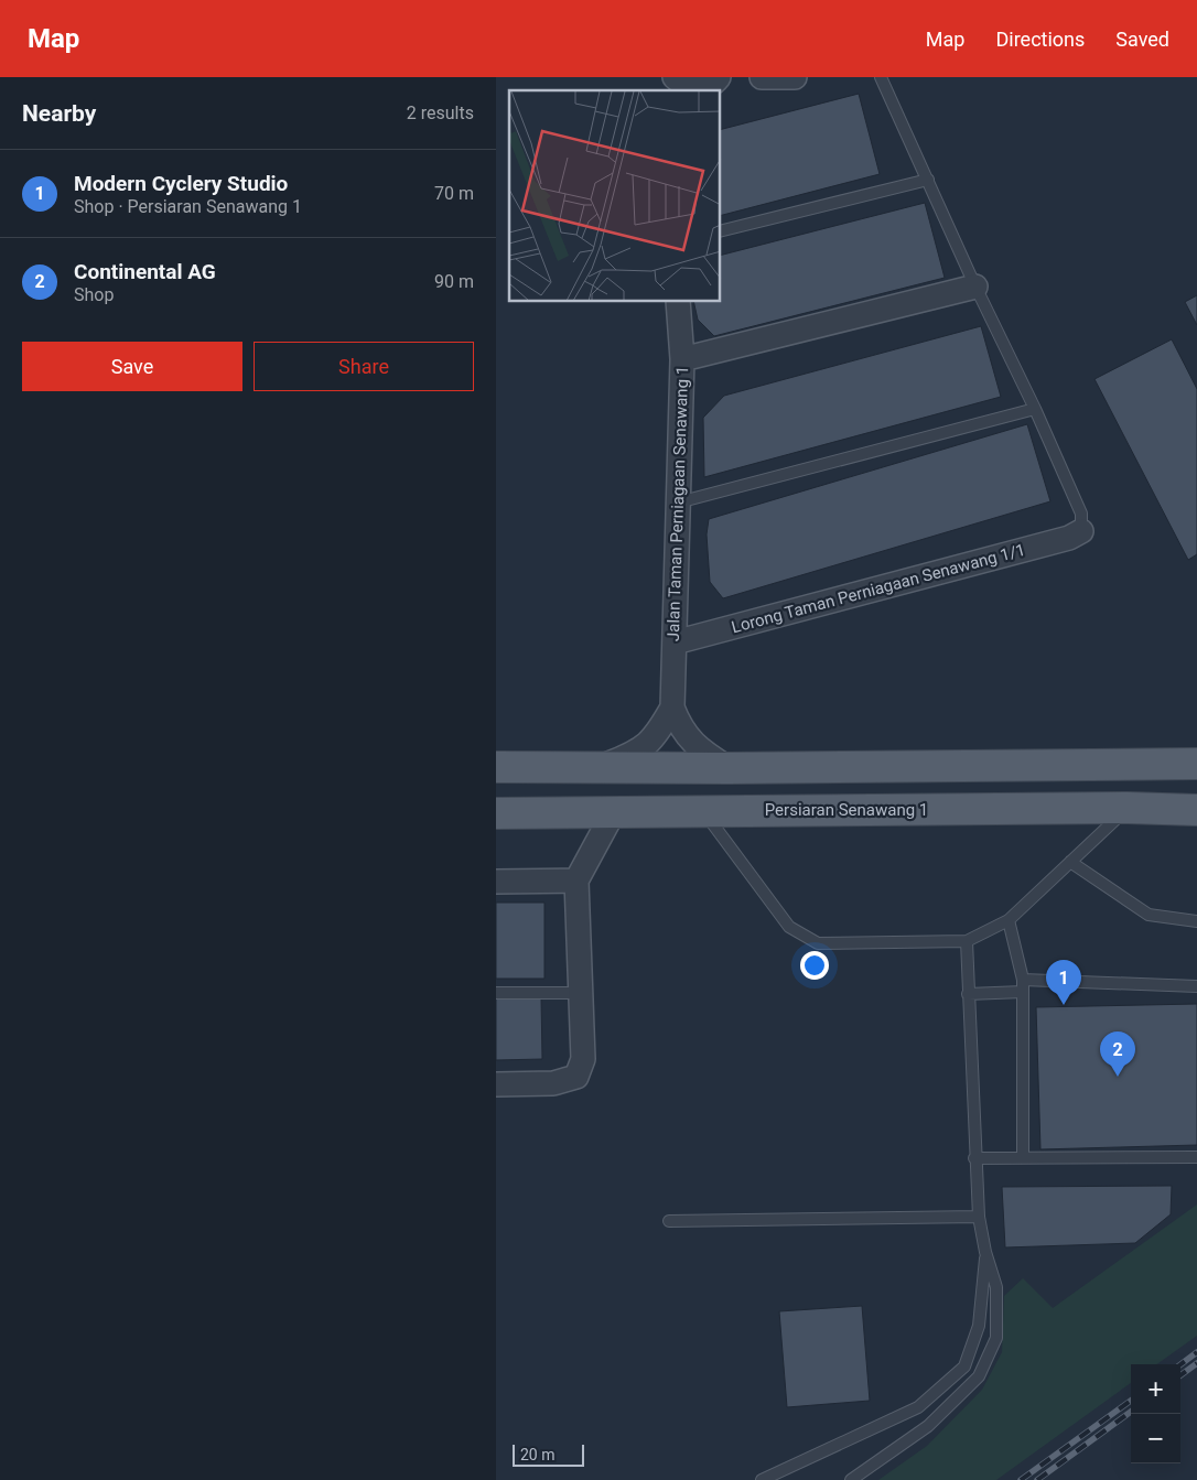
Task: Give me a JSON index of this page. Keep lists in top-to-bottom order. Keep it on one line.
{"streets":{"main road":["Persiaran Senawang 1"],"street":["Jalan Taman Perniagaan Senawang 1","Lorong Taman Perniagaan Senawang 1/1"]},"crossings":[["Jalan Taman Perniagaan Senawang 1","Lorong Taman Perniagaan Senawang 1/1"]],"scale_bar":"20 m","page":{"header":"Map","nav":["Map","Directions","Saved"],"heading":["Nearby","2 results"],"list":[{"mark":"1","name":"Modern Cyclery Studio","note":"Shop · Persiaran Senawang 1","value":"70 m"},{"mark":"2","name":"Continental AG","note":"Shop","value":"90 m"}],"buttons":["Save","Share"],"pins":["1","2"],"map_buttons":["+","−"],"scale":"20 m"}}
